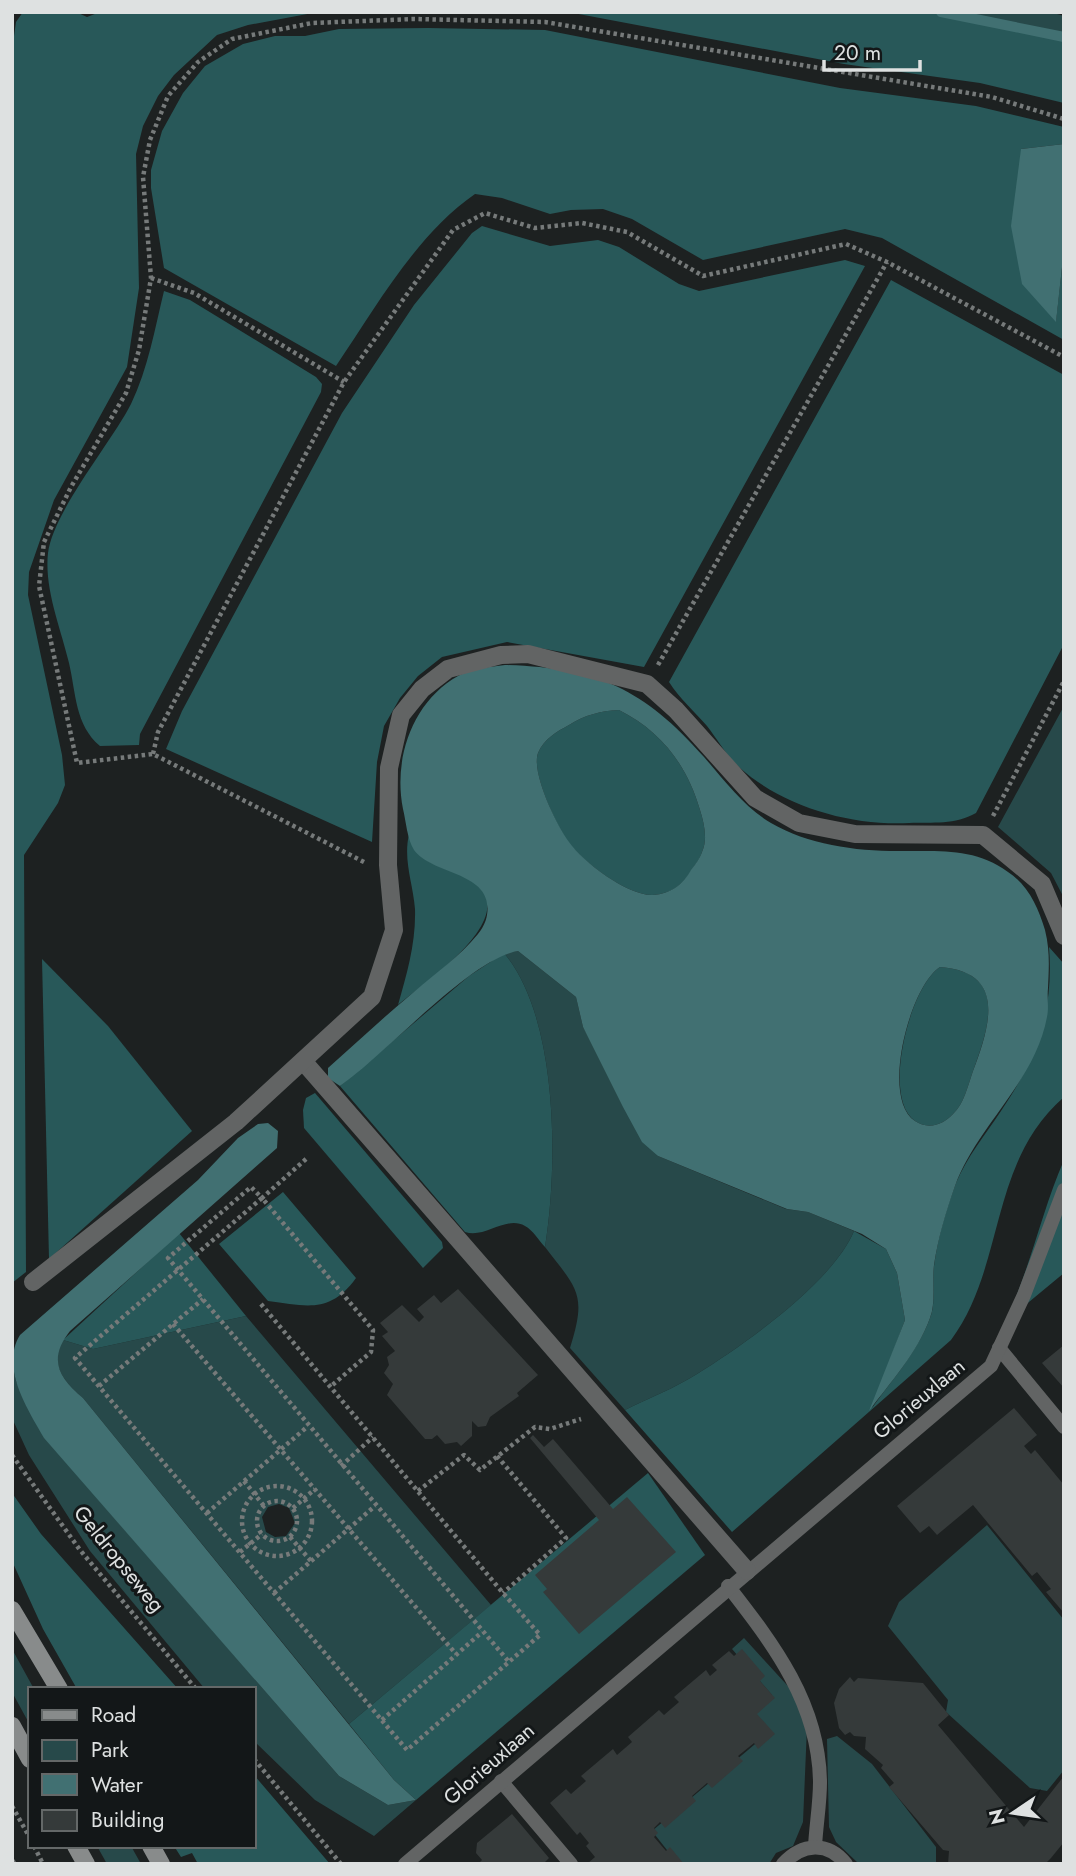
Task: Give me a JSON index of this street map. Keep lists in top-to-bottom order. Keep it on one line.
{"streets":{"lane":["Glorieuxlaan"],"path":["Geldropseweg"]},"legend":["Road","Park","Water","Building"],"scale_bar":"20 m","north":"left"}
